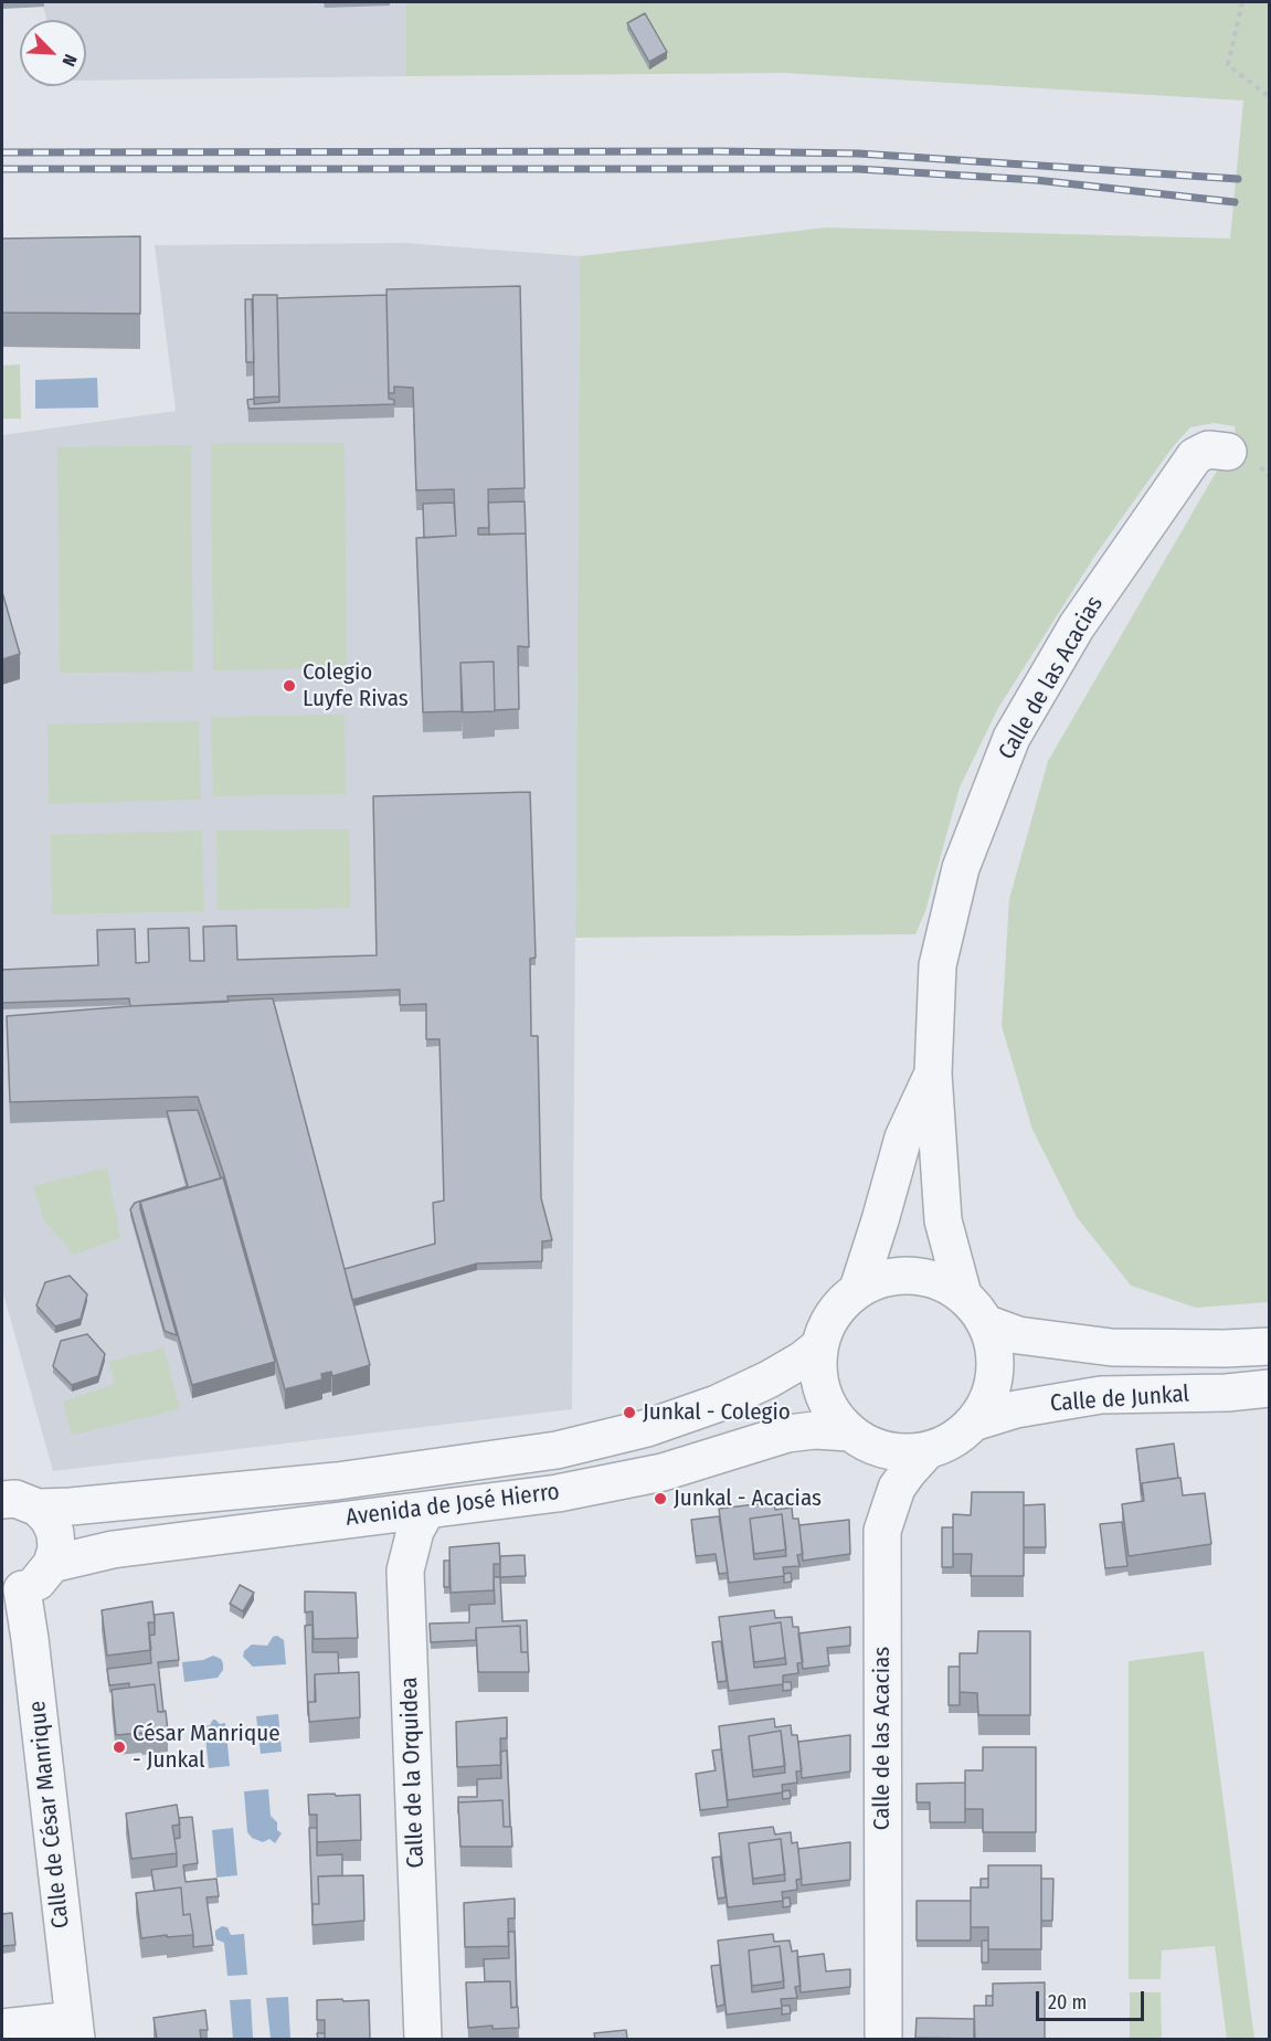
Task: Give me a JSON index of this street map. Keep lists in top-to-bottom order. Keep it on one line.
{"streets":{"street":["Calle de las Acacias","Calle de Junkal","Avenida de José Hierro","Calle de la Orquidea","Calle de César Manrique"]},"crossings":[["Calle de las Acacias","Calle de Junkal"],["Calle de las Acacias","Avenida de José Hierro"],["Calle de Junkal","Avenida de José Hierro"],["Avenida de José Hierro","Calle de la Orquidea"]],"places":["Colegio Luyfe Rivas","Junkal - Colegio","Junkal - Acacias","César Manrique - Junkal"],"scale_bar":"20 m","north":"bottom right"}
